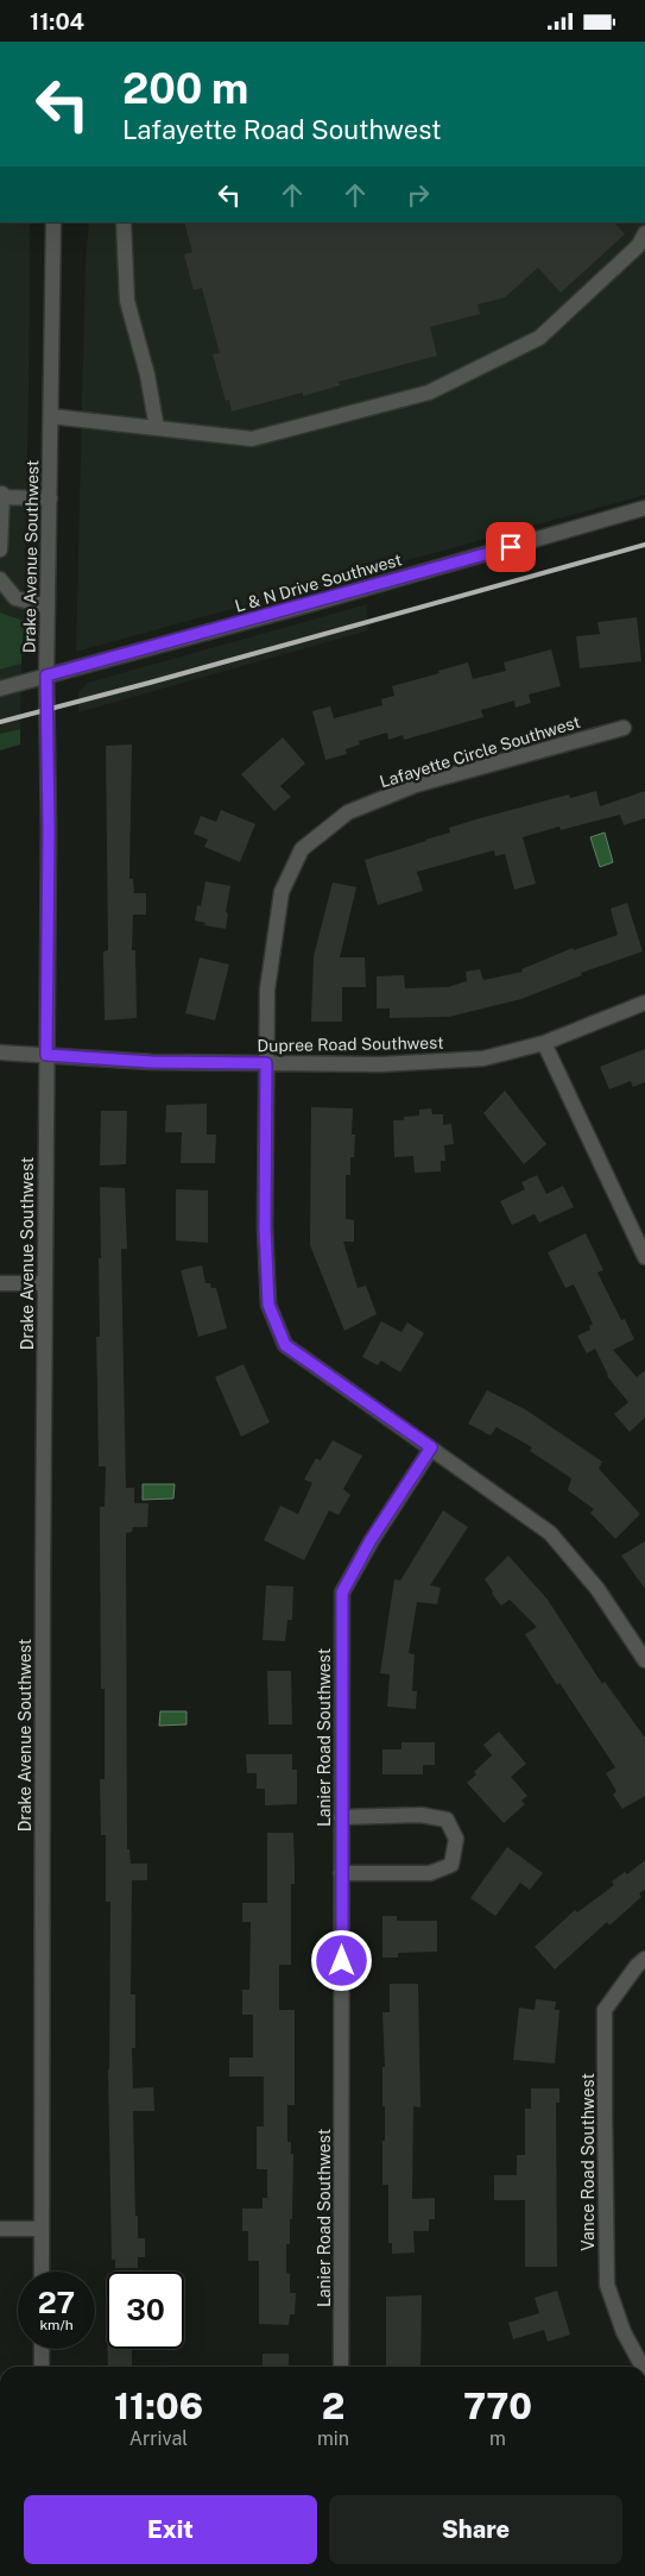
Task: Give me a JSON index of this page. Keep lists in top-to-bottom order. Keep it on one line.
{"streets":{"street":["Drake Avenue Southwest","L & N Drive Southwest","Lafayette Circle Southwest","Dupree Road Southwest","Lanier Road Southwest","Vance Road Southwest"]},"crossings":[["Drake Avenue Southwest","L & N Drive Southwest"],["Drake Avenue Southwest","Dupree Road Southwest"],["Lafayette Circle Southwest","Dupree Road Southwest"],["Lafayette Circle Southwest","Lanier Road Southwest"]],"page":{"status":"11:04","turn":["200 m","Lafayette Road Southwest"],"speed":"27 km/h","limit":"30","eta":["11:06","Arrival","2","min","770","m"],"buttons":["Exit","Share"]}}
